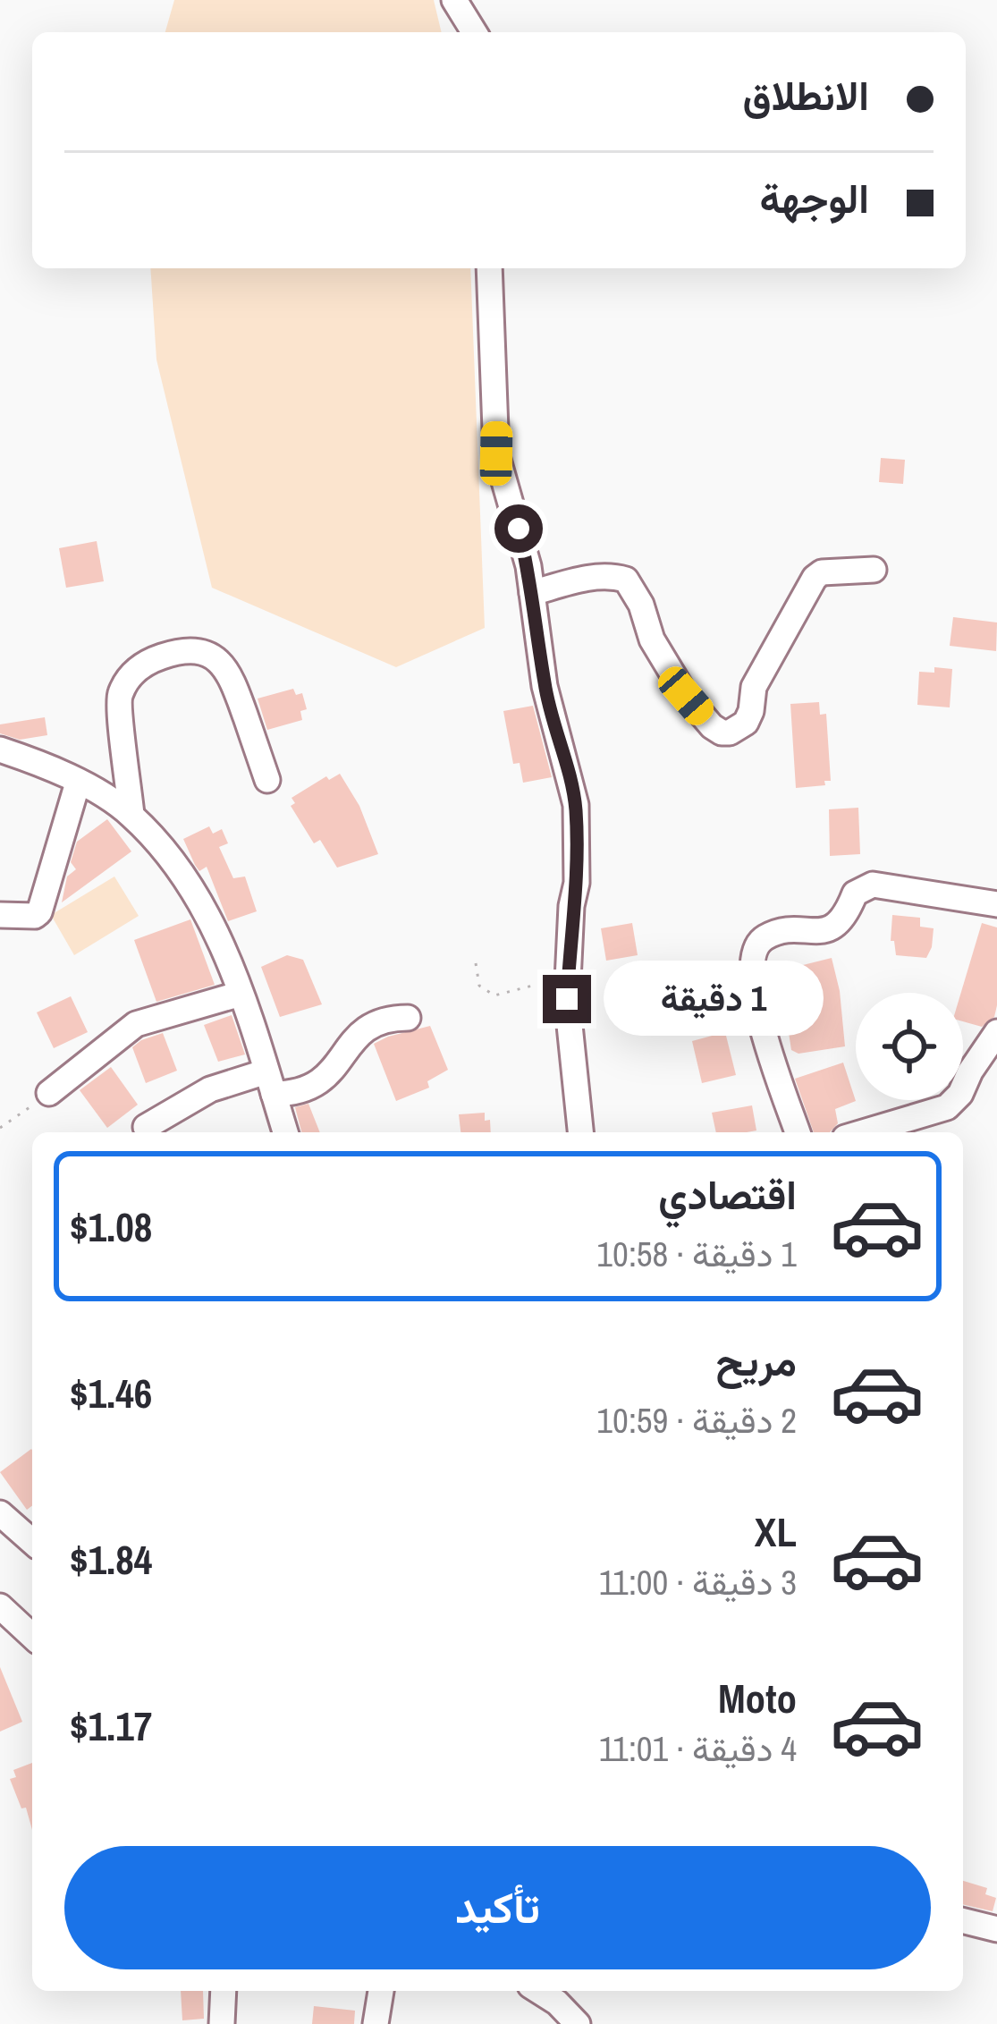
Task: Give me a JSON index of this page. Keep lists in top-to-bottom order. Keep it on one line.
{"page":{"banner":["الانطلاق","الوجهة"],"bubble":"1 دقيقة","list":[{"name":"اقتصادي","note":"1 دقيقة · 10:58","value":"$1.08"},{"name":"مريح","note":"2 دقيقة · 10:59","value":"$1.46"},{"name":"XL","note":"3 دقيقة · 11:00","value":"$1.84"},{"name":"Moto","note":"4 دقيقة · 11:01","value":"$1.17"}],"buttons":"تأكيد"}}
